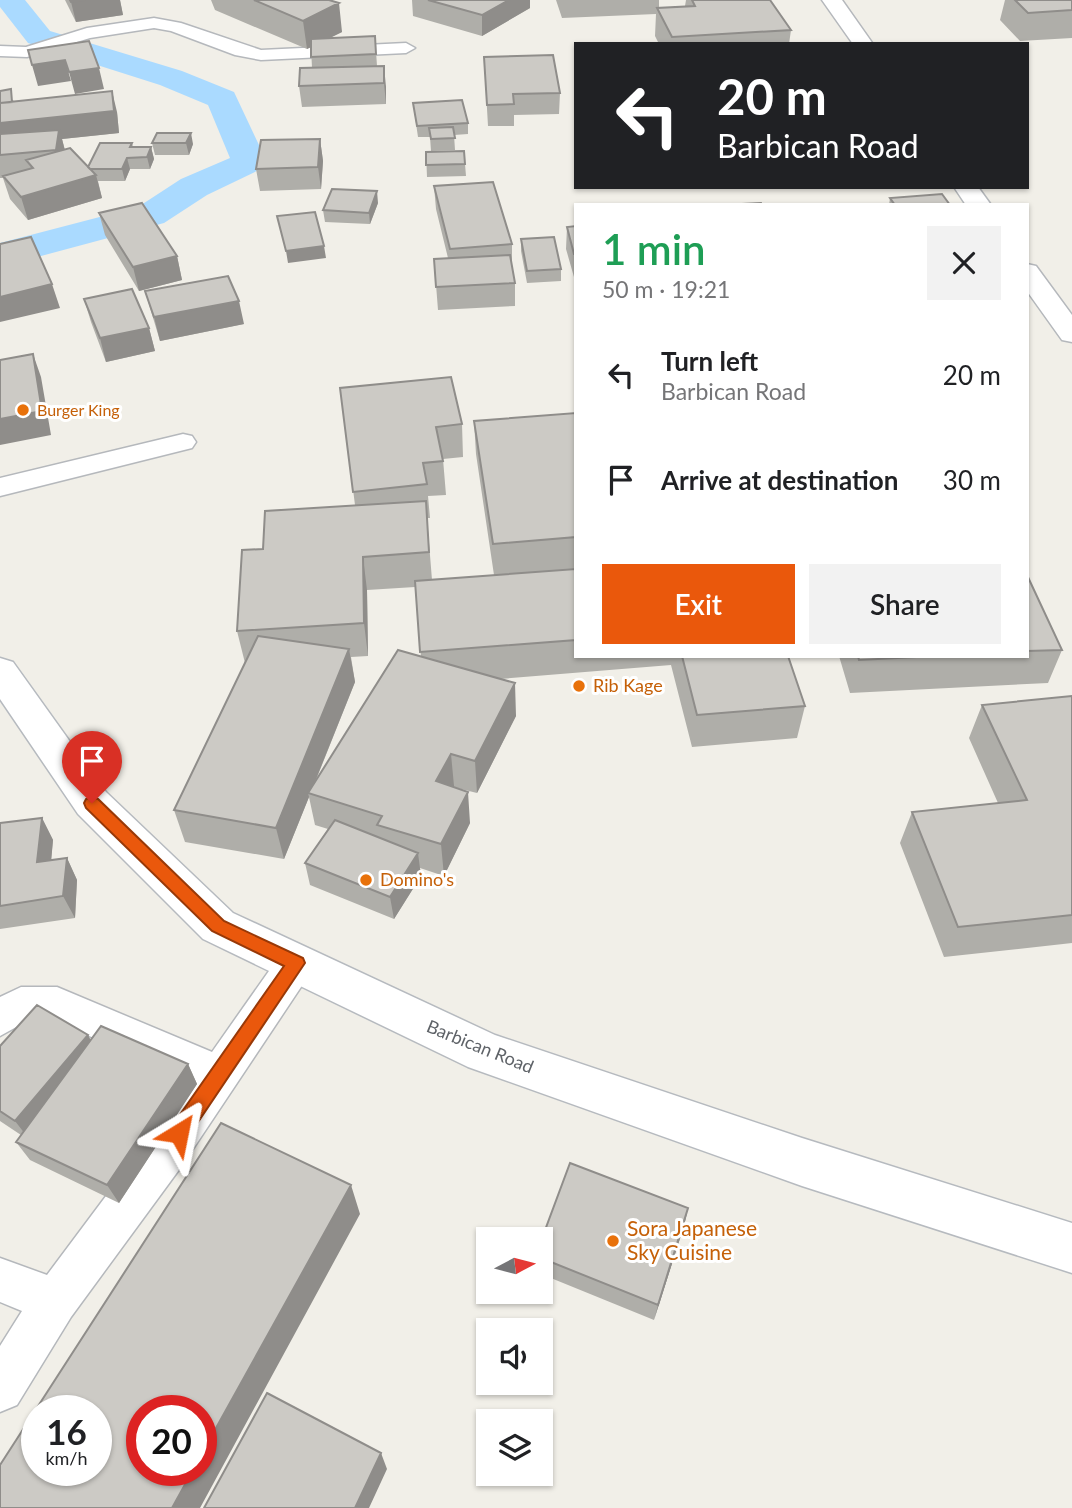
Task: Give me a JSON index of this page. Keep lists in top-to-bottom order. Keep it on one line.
{"streets":{"main road":["Barbican Road"]},"places":["Burger King","Rib Kage","Domino's","Sora Japanese Sky Cuisine"],"north":"right","page":{"turn":["20 m","Barbican Road"],"heading":["1 min","50 m · 19:21"],"list":[{"name":"Turn left","note":"Barbican Road","value":"20 m"},{"name":"Arrive at destination","value":"30 m"}],"buttons":["Exit","Share"],"speed":"16 km/h","limit":"20"}}
